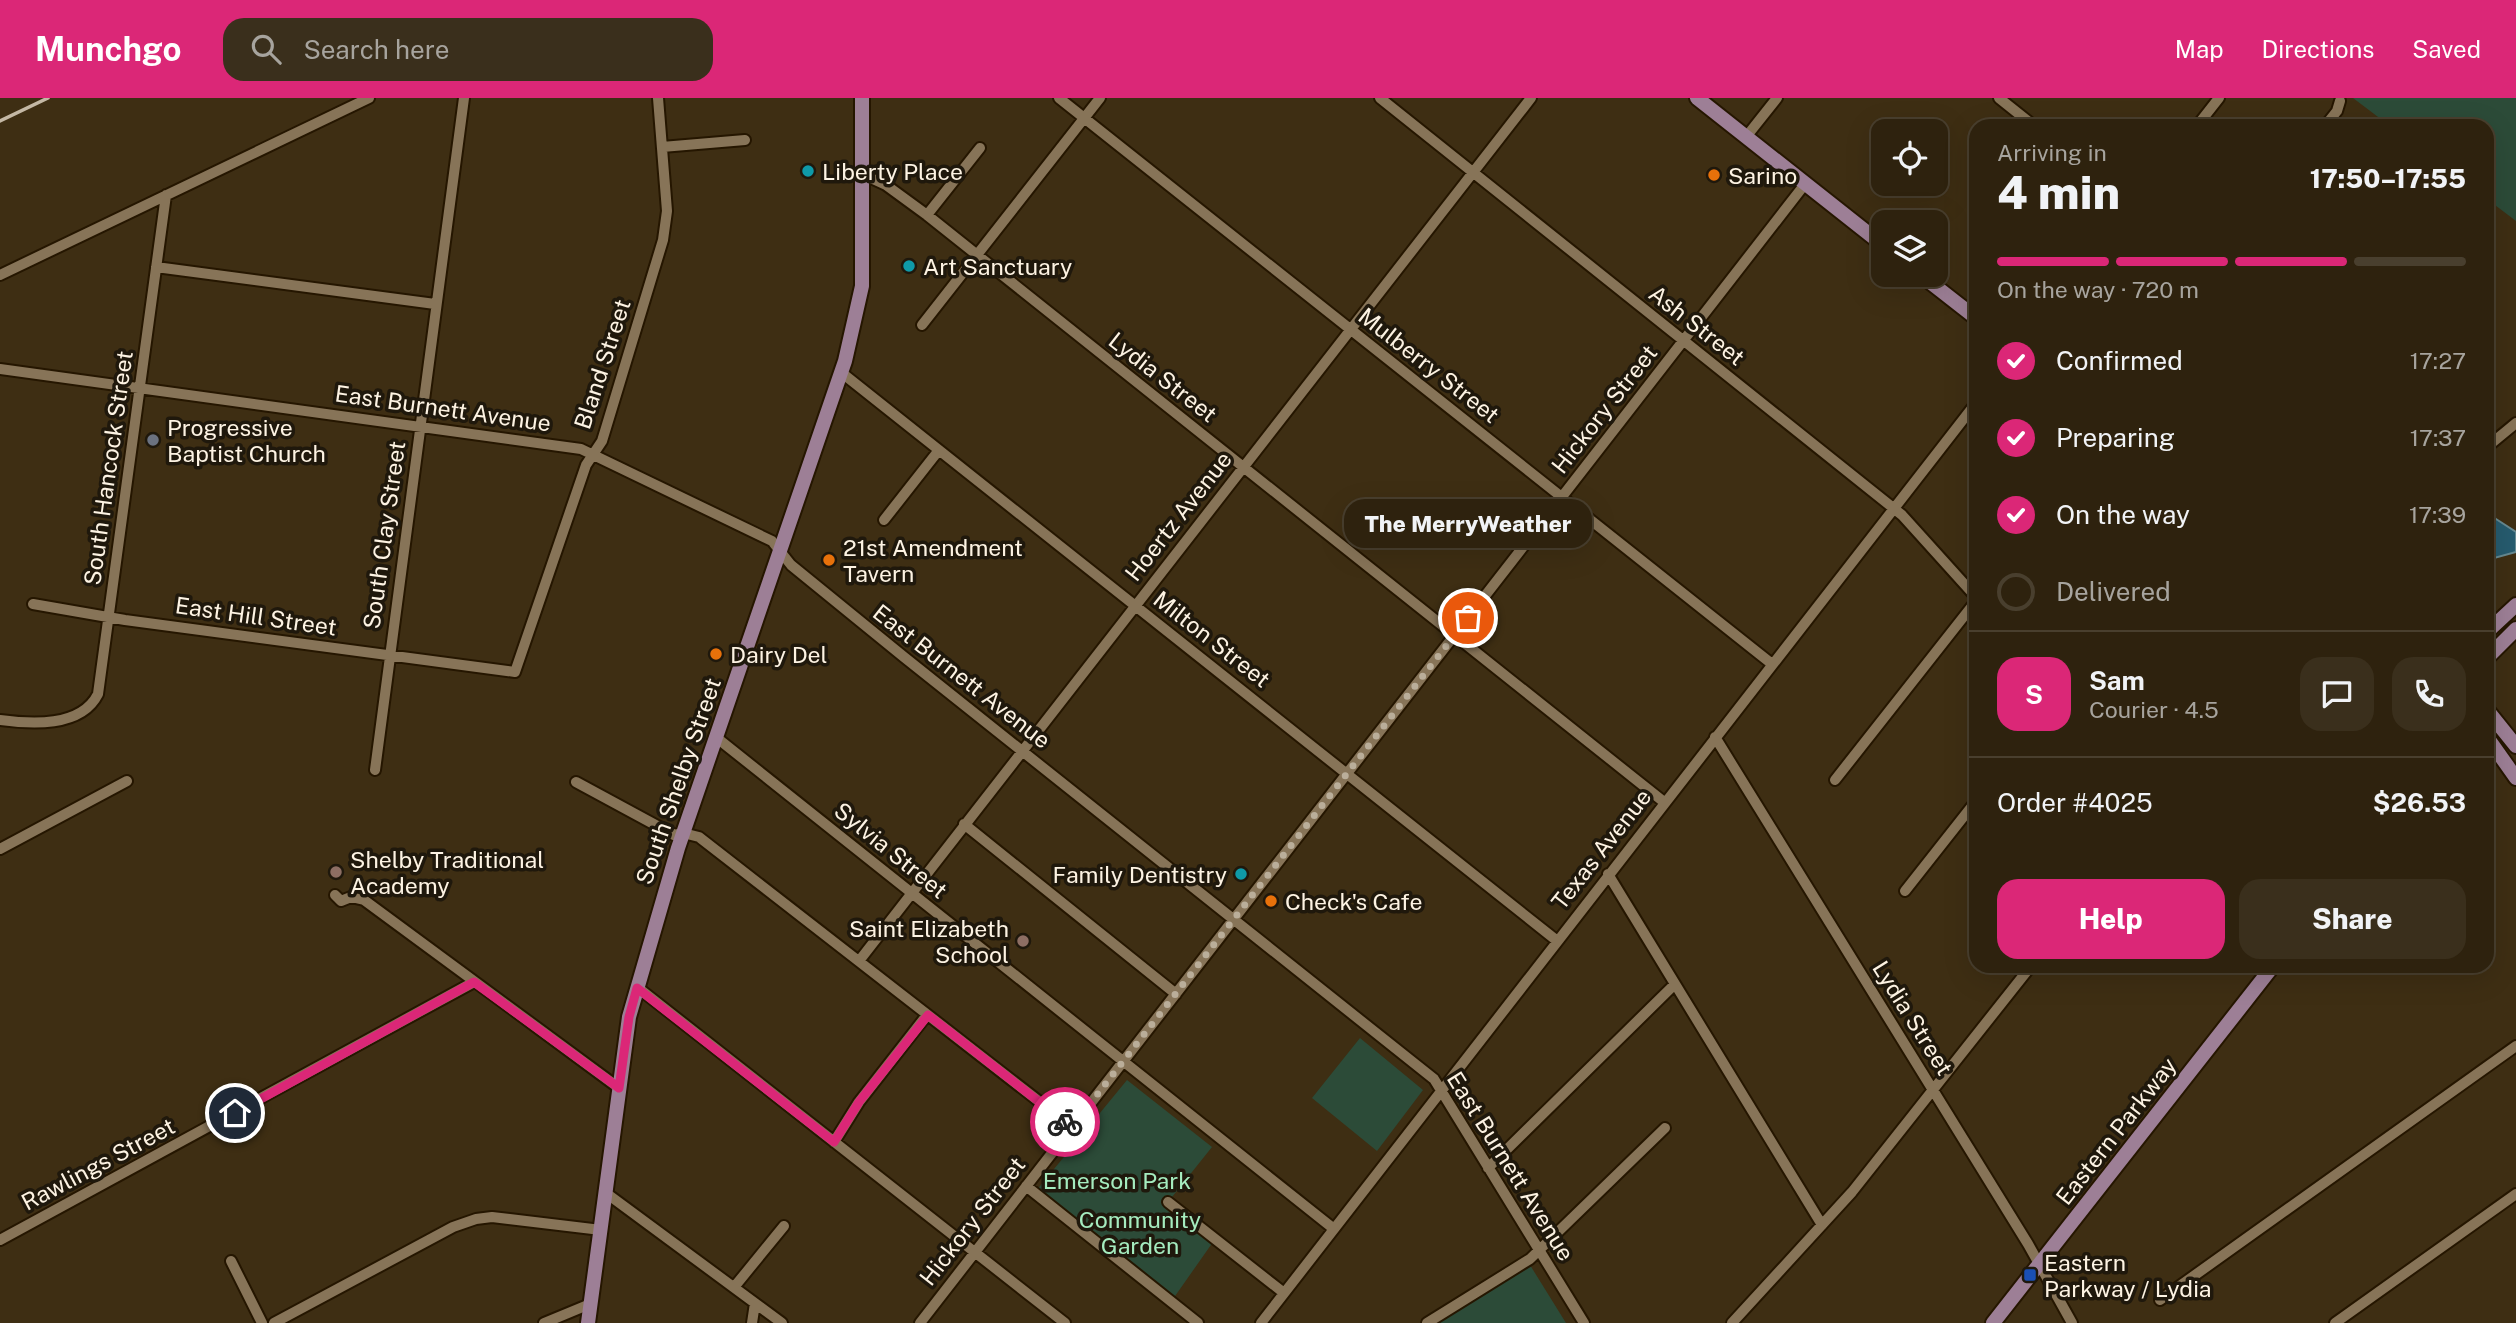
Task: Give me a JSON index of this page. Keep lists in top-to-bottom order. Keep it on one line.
{"streets":{"main road":["South Shelby Street","Eastern Parkway"],"street":["Ash Street","Bland Street","Mulberry Street","Lydia Street","East Burnett Avenue","Hickory Street","South Hancock Street","Hoertz Avenue","South Clay Street","East Hill Street","Milton Street","Texas Avenue","Sylvia Street","Rawlings Street"]},"crossings":[["Ash Street","Hickory Street"],["Ash Street","Hoertz Avenue"],["Ash Street","Texas Avenue"],["Bland Street","East Burnett Avenue"],["Bland Street","East Hill Street"],["Mulberry Street","Hickory Street"],["Mulberry Street","Hoertz Avenue"],["Mulberry Street","Texas Avenue"],["Lydia Street","Hickory Street"],["Lydia Street","Hoertz Avenue"],["Lydia Street","South Shelby Street"],["Lydia Street","Texas Avenue"],["Lydia Street","Eastern Parkway"],["East Burnett Avenue","Hickory Street"],["East Burnett Avenue","South Hancock Street"],["East Burnett Avenue","Hoertz Avenue"],["East Burnett Avenue","South Clay Street"],["East Burnett Avenue","South Shelby Street"],["East Burnett Avenue","Texas Avenue"],["Hickory Street","Milton Street"],["Hickory Street","Sylvia Street"],["South Hancock Street","East Hill Street"],["Hoertz Avenue","Milton Street"],["Hoertz Avenue","Sylvia Street"],["South Clay Street","East Hill Street"],["Milton Street","South Shelby Street"],["Milton Street","Texas Avenue"],["South Shelby Street","Sylvia Street"],["Texas Avenue","Sylvia Street"]],"parks":["Emerson Park","Community Garden"],"places":{"other":["Liberty Place","Sarino","Art Sanctuary","Progressive Baptist Church","21st Amendment Tavern","The MerryWeather","Dairy Del","Shelby Traditional Academy","Family Dentistry","Check's Cafe","Saint Elizabeth School"],"transit":["Eastern Parkway / Lydia"]},"page":{"header":"Munchgo","search":"Search here","nav":["Map","Directions","Saved"],"heading":["4 min","Arriving in","17:50–17:55"],"panel":["Sam","Courier · 4.5","Order #4025","$26.53"],"bar":"On the way · 720 m","list":[["Confirmed","17:27"],["Preparing","17:37"],["On the way","17:39"],"Delivered"],"bubble":"The MerryWeather","round":"S","buttons":["Help","Share"]}}
